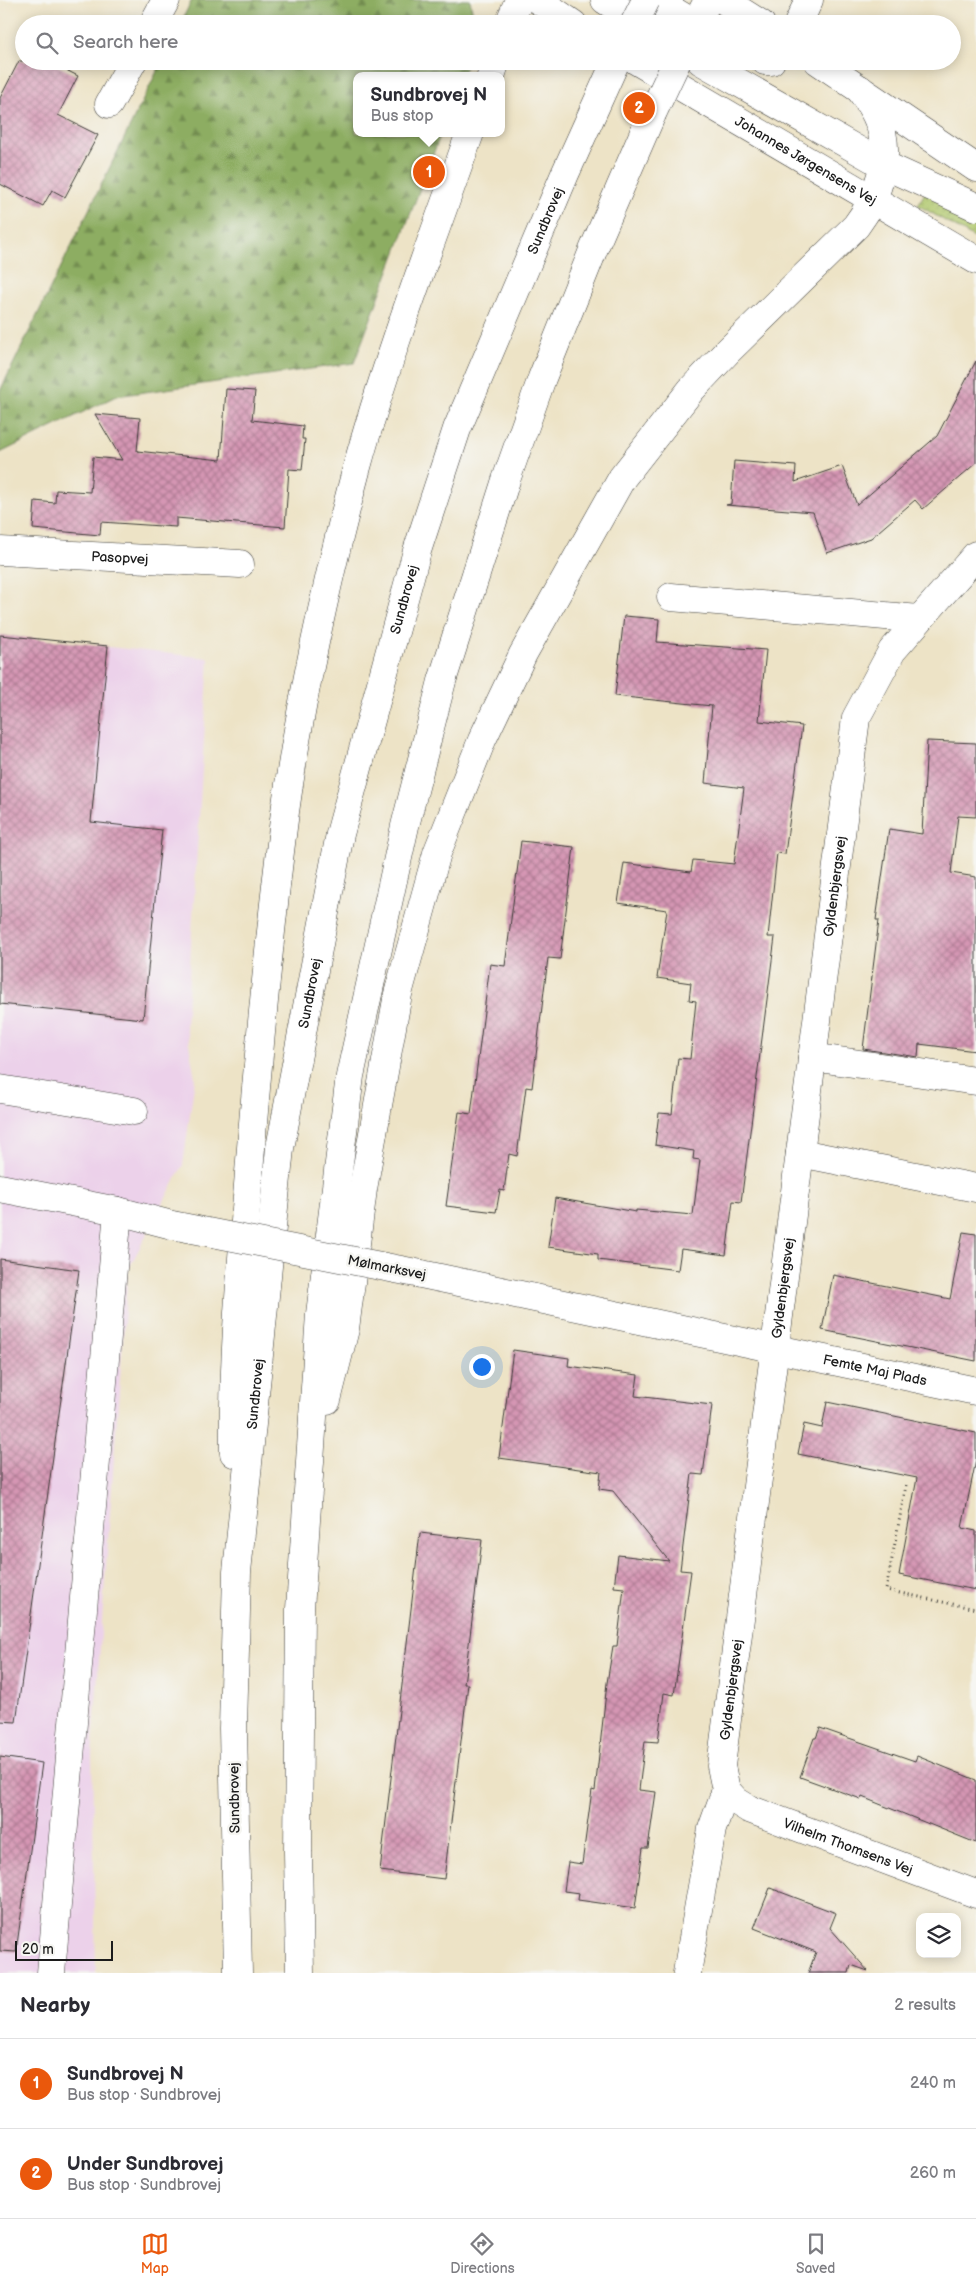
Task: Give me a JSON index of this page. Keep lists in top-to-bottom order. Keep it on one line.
{"streets":{"main road":["Johannes Jørgensens Vej","Sundbrovej","Pasopvej","Gyldenbjergsvej","Mølmarksvej","Femte Maj Plads","Vilhelm Thomsens Vej"]},"crossings":[["Gyldenbjergsvej","Mølmarksvej"],["Gyldenbjergsvej","Femte Maj Plads"],["Gyldenbjergsvej","Vilhelm Thomsens Vej"],["Mølmarksvej","Femte Maj Plads"]],"scale_bar":"20 m","page":{"search":"Search here","popup":["Sundbrovej N","Bus stop"],"pins":["2","1"],"scale":"20 m","heading":["Nearby","2 results"],"list":[{"mark":"1","name":"Sundbrovej N","note":"Bus stop · Sundbrovej","value":"240 m"},{"mark":"2","name":"Under Sundbrovej","note":"Bus stop · Sundbrovej","value":"260 m"}],"nav":["Map","Directions","Saved"]}}
